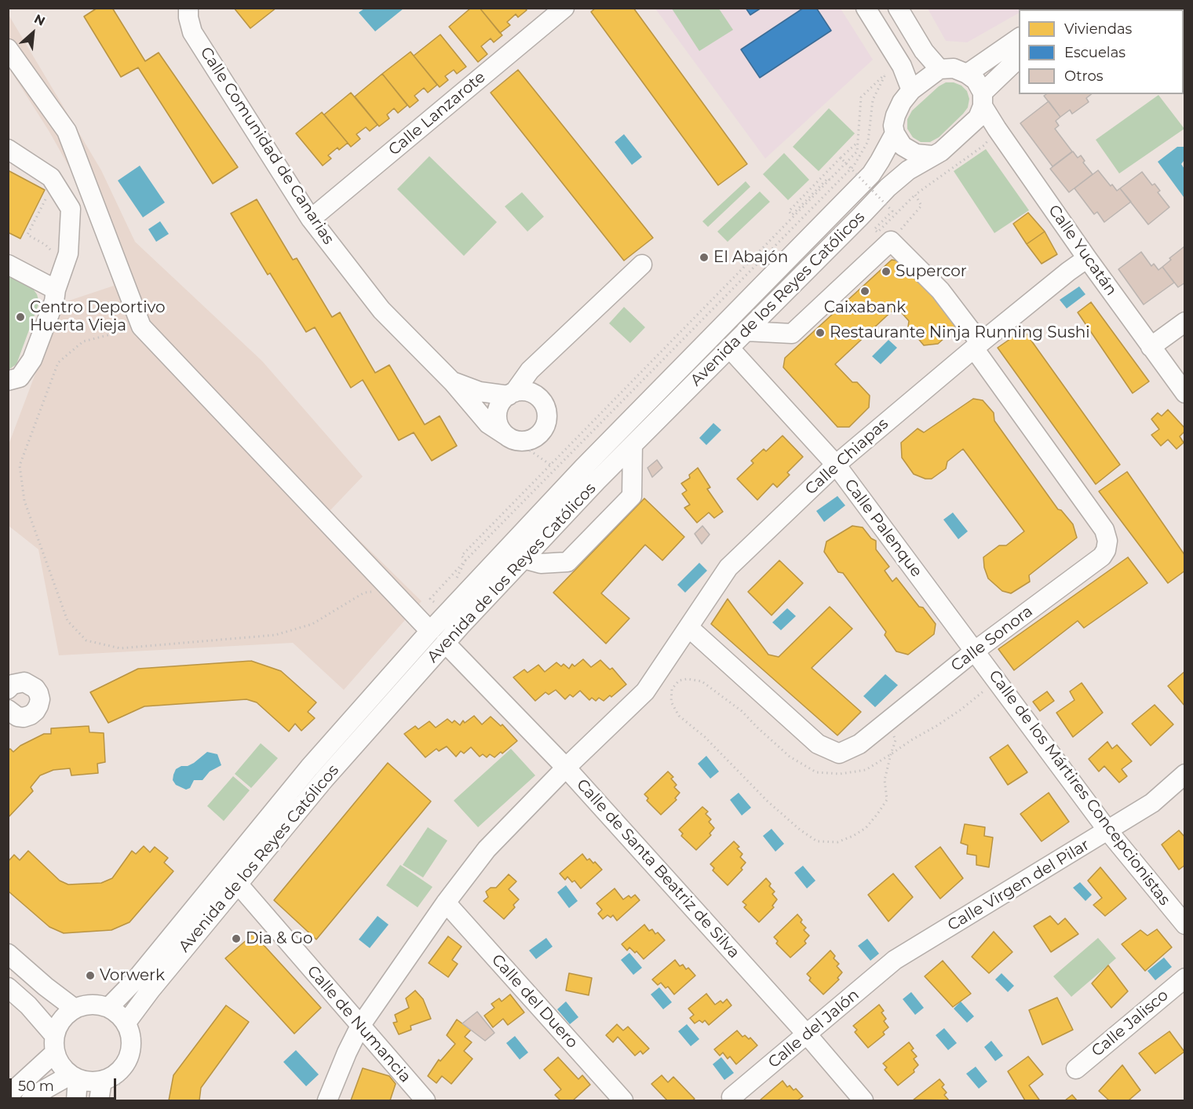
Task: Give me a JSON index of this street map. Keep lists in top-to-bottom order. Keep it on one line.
{"streets":{"street":["Calle Lanzarote","Calle Comunidad de Canarias","Calle Yucatán","Avenida de los Reyes Católicos","Calle Chiapas","Calle Palenque","Calle Sonora","Calle de los Mártires Concepcionistas","Calle de Santa Beatriz de Silva","Calle Virgen del Pilar","Calle del Duero","Calle Jalisco","Calle de Numancia","Calle del Jalón"]},"crossings":[["Calle Lanzarote","Calle Comunidad de Canarias"],["Calle Yucatán","Avenida de los Reyes Católicos"],["Calle Yucatán","Calle Chiapas"],["Avenida de los Reyes Católicos","Calle Palenque"],["Avenida de los Reyes Católicos","Calle de Santa Beatriz de Silva"],["Avenida de los Reyes Católicos","Calle de Numancia"],["Calle Chiapas","Calle Palenque"],["Calle Chiapas","Calle Sonora"],["Calle Chiapas","Calle de Santa Beatriz de Silva"],["Calle Chiapas","Calle del Duero"],["Calle Chiapas","Calle de Numancia"],["Calle Palenque","Calle Sonora"],["Calle Palenque","Calle de los Mártires Concepcionistas"],["Calle Sonora","Calle de los Mártires Concepcionistas"],["Calle de los Mártires Concepcionistas","Calle Virgen del Pilar"],["Calle de Santa Beatriz de Silva","Calle del Jalón"],["Calle Virgen del Pilar","Calle del Jalón"]],"places":["El Abajón","Supercor","Caixabank","Centro Deportivo Huerta Vieja","Restaurante Ninja Running Sushi","Dia & Go","Vorwerk"],"legend":["Viviendas","Escuelas","Otros"],"scale_bar":"50 m","north":"top right"}
